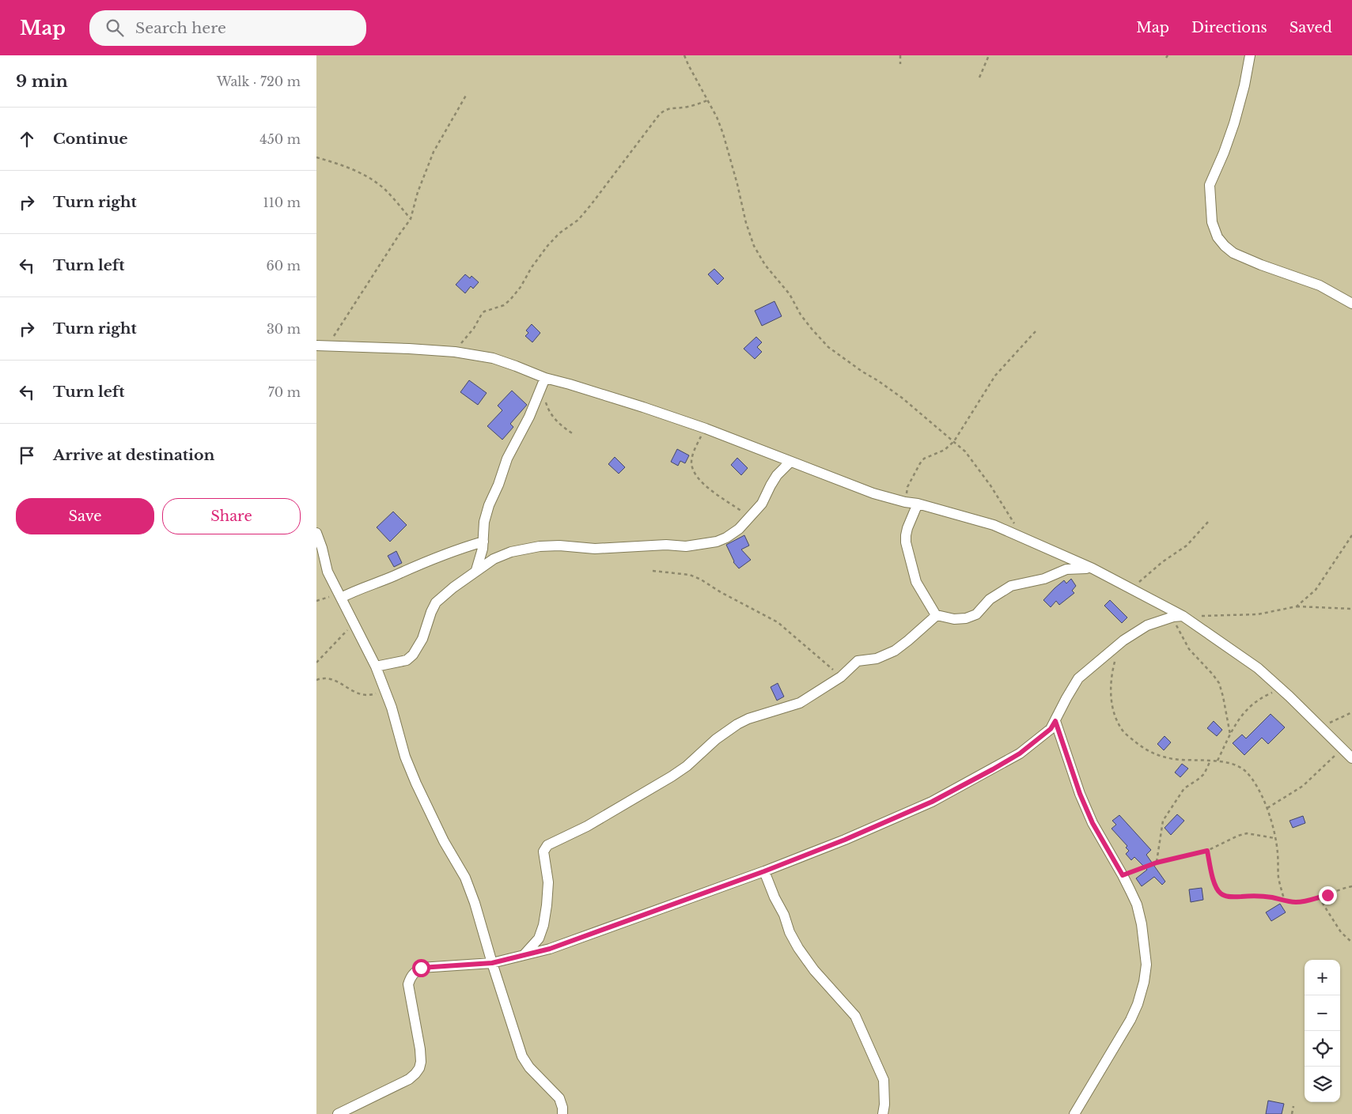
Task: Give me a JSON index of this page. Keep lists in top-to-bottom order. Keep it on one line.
{"page":{"header":"Map","search":"Search here","nav":["Map","Directions","Saved"],"heading":["9 min","Walk · 720 m"],"list":[["Continue","450 m"],["Turn right","110 m"],["Turn left","60 m"],["Turn right","30 m"],["Turn left","70 m"],"Arrive at destination"],"buttons":["Save","Share"],"map_buttons":["+","−"]}}
